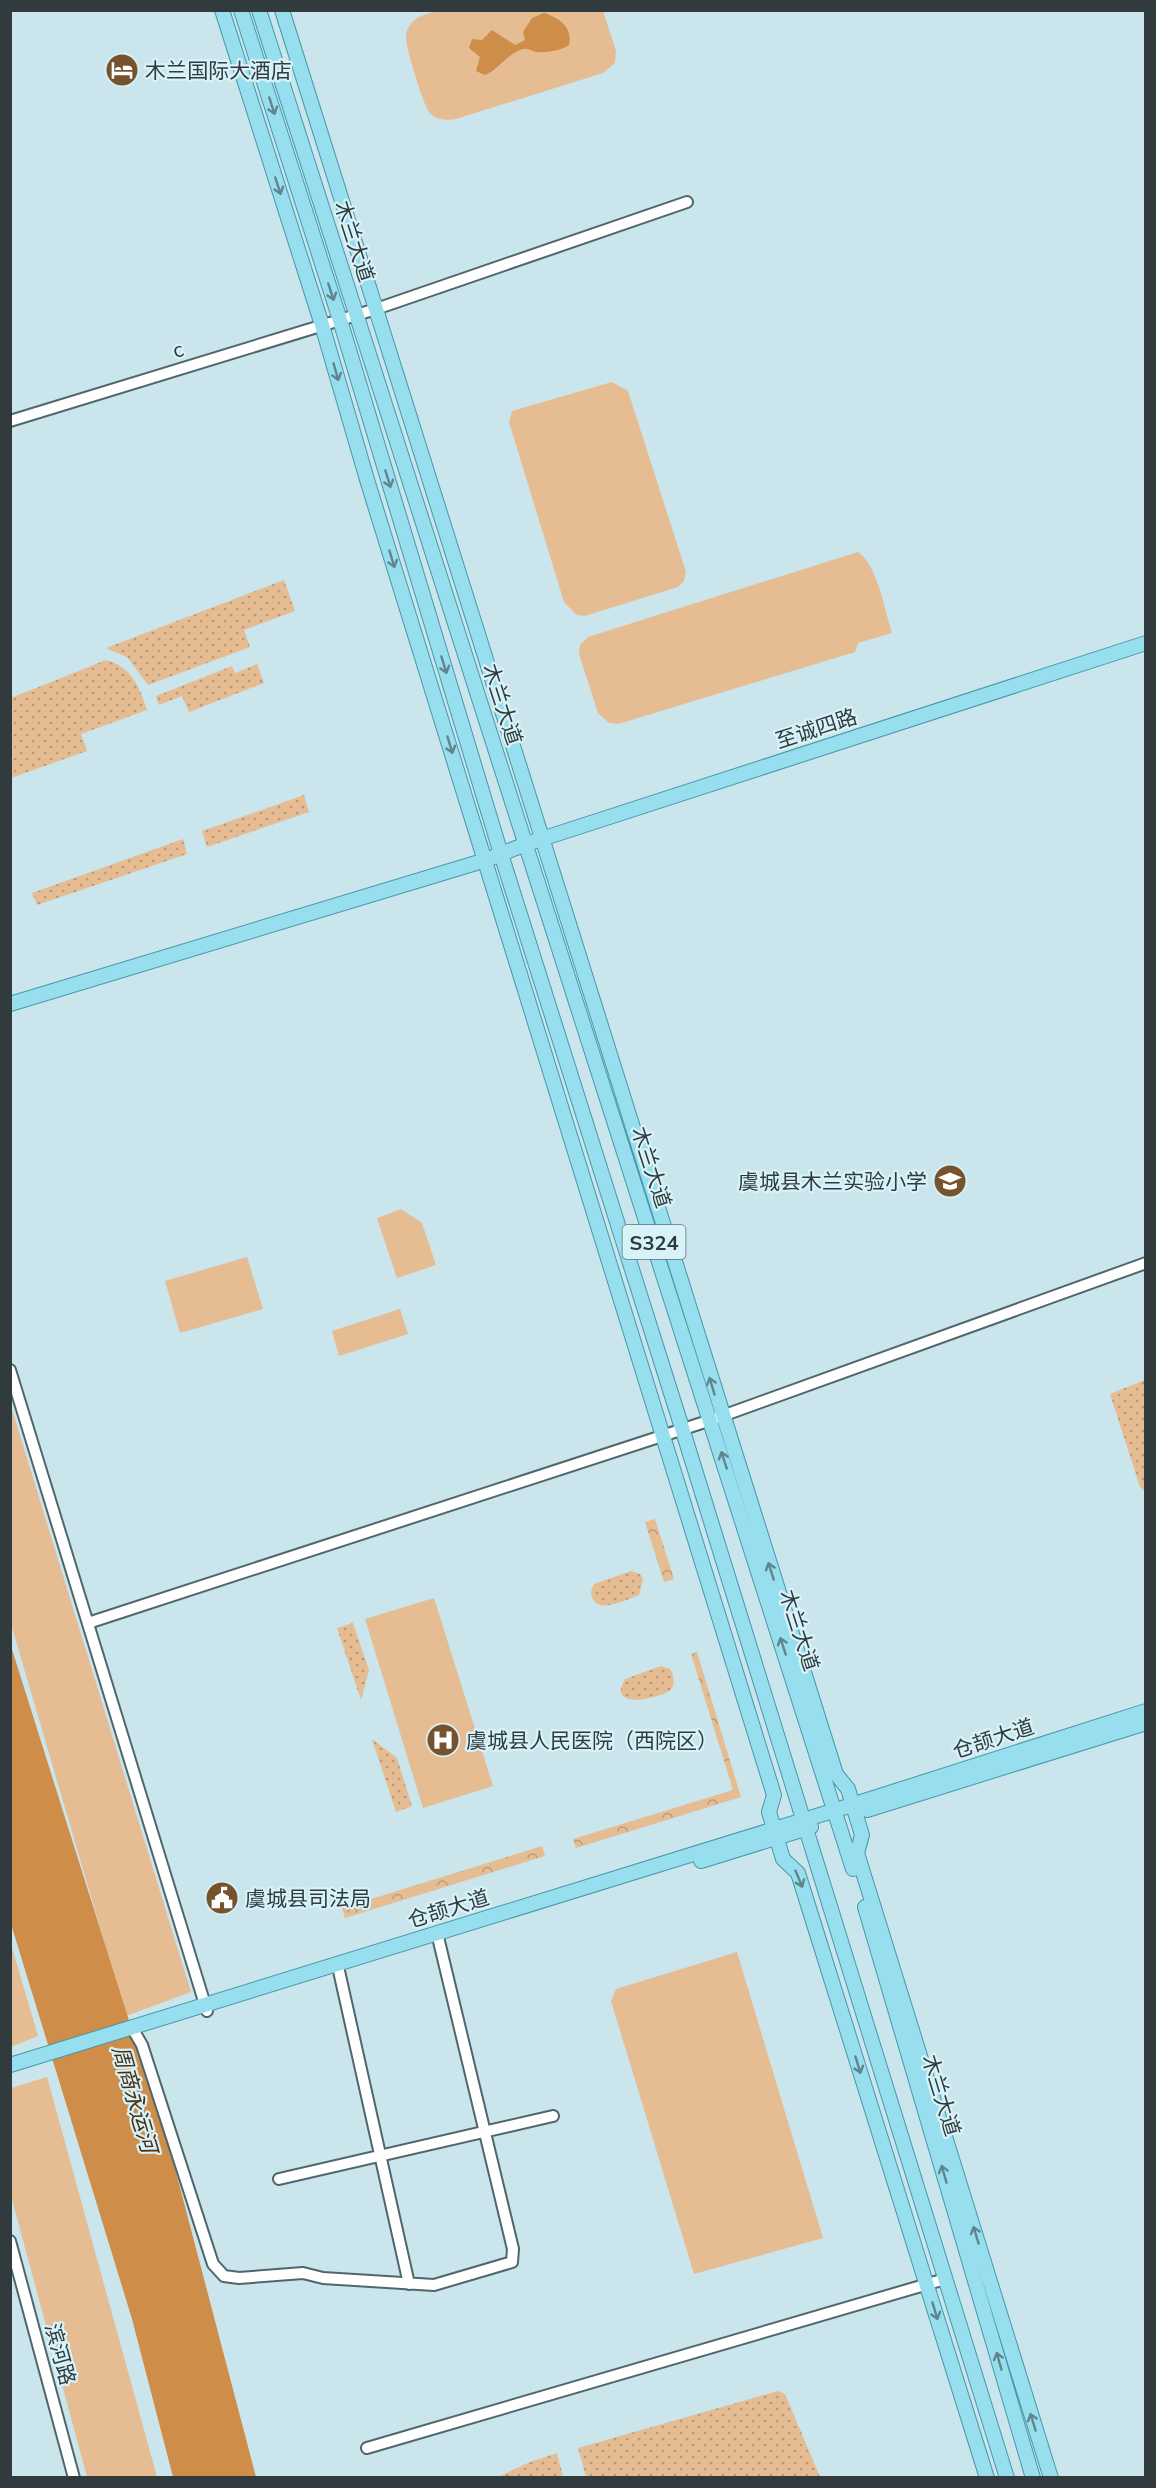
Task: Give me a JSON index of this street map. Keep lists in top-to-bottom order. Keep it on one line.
{"streets":{"main road":["木兰大道","至诚四路","S324","仓颉大道"],"street":["c","滨河路"]},"crossings":[["木兰大道","c"],["木兰大道","至诚四路"],["木兰大道","仓颉大道"]],"water":["周商永运河"],"places":{"hotel":["木兰国际大酒店"],"school or university":["虞城县木兰实验小学"],"hospital":["虞城县人民医院（西院区）"],"public building":["虞城县司法局"]}}
